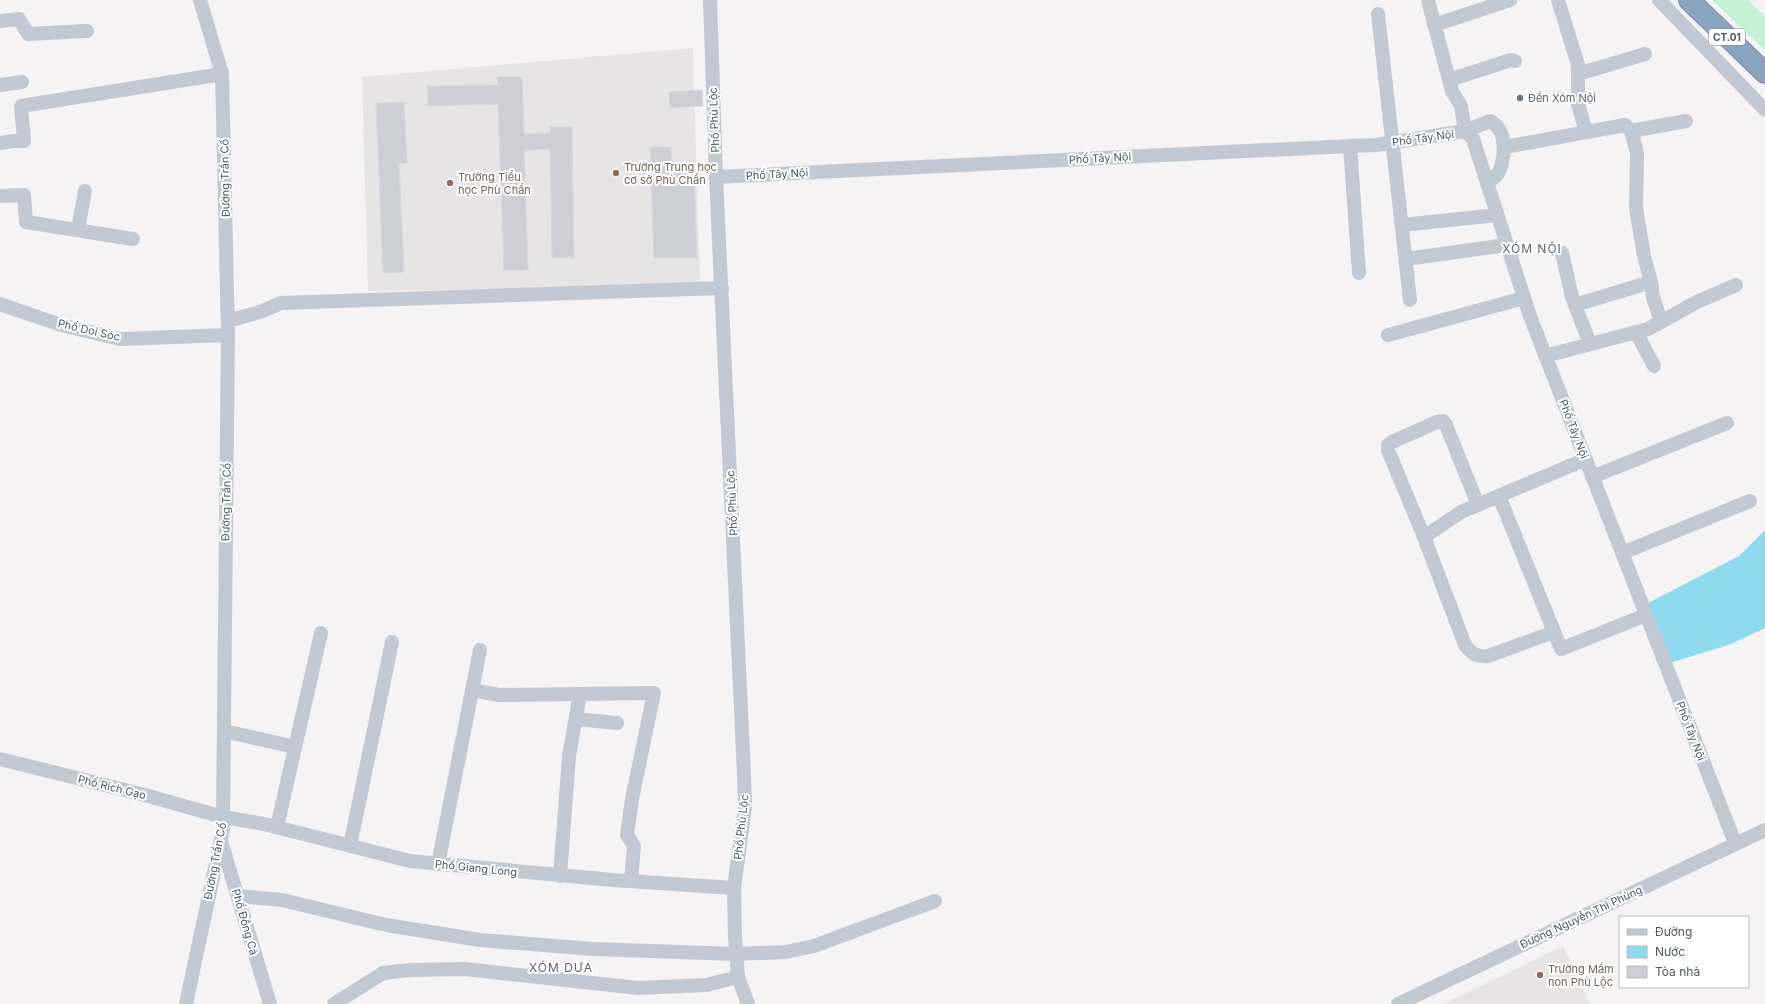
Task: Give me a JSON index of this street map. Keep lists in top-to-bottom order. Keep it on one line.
{"streets":{"highway":["CT.01"],"street":["Phố Phù Lộc","Phố Tây Nội","Đường Trần Cố","Phố Doi Sóc","Phố Rích Gạo","Phố Giang Long","Đường Nguyễn Thì Phùng","Phố Đồng Cả"]},"crossings":[["Phố Phù Lộc","Phố Tây Nội"],["Phố Phù Lộc","Phố Doi Sóc"],["Phố Phù Lộc","Phố Giang Long"],["Phố Tây Nội","Đường Nguyễn Thì Phùng"],["Đường Trần Cố","Phố Doi Sóc"],["Đường Trần Cố","Phố Rích Gạo"],["Đường Trần Cố","Phố Giang Long"],["Đường Trần Cố","Phố Đồng Cả"],["Phố Rích Gạo","Phố Giang Long"]],"districts":["XÓM NỘI","XÓM DƯA"],"places":["Đền Xóm Nội","Trường Trung học cơ sở Phù Chẩn","Trường Tiểu học Phù Chẩn","Trường Mầm non Phù Lộc"],"legend":["Đường","Nước","Tòa nhà"]}
